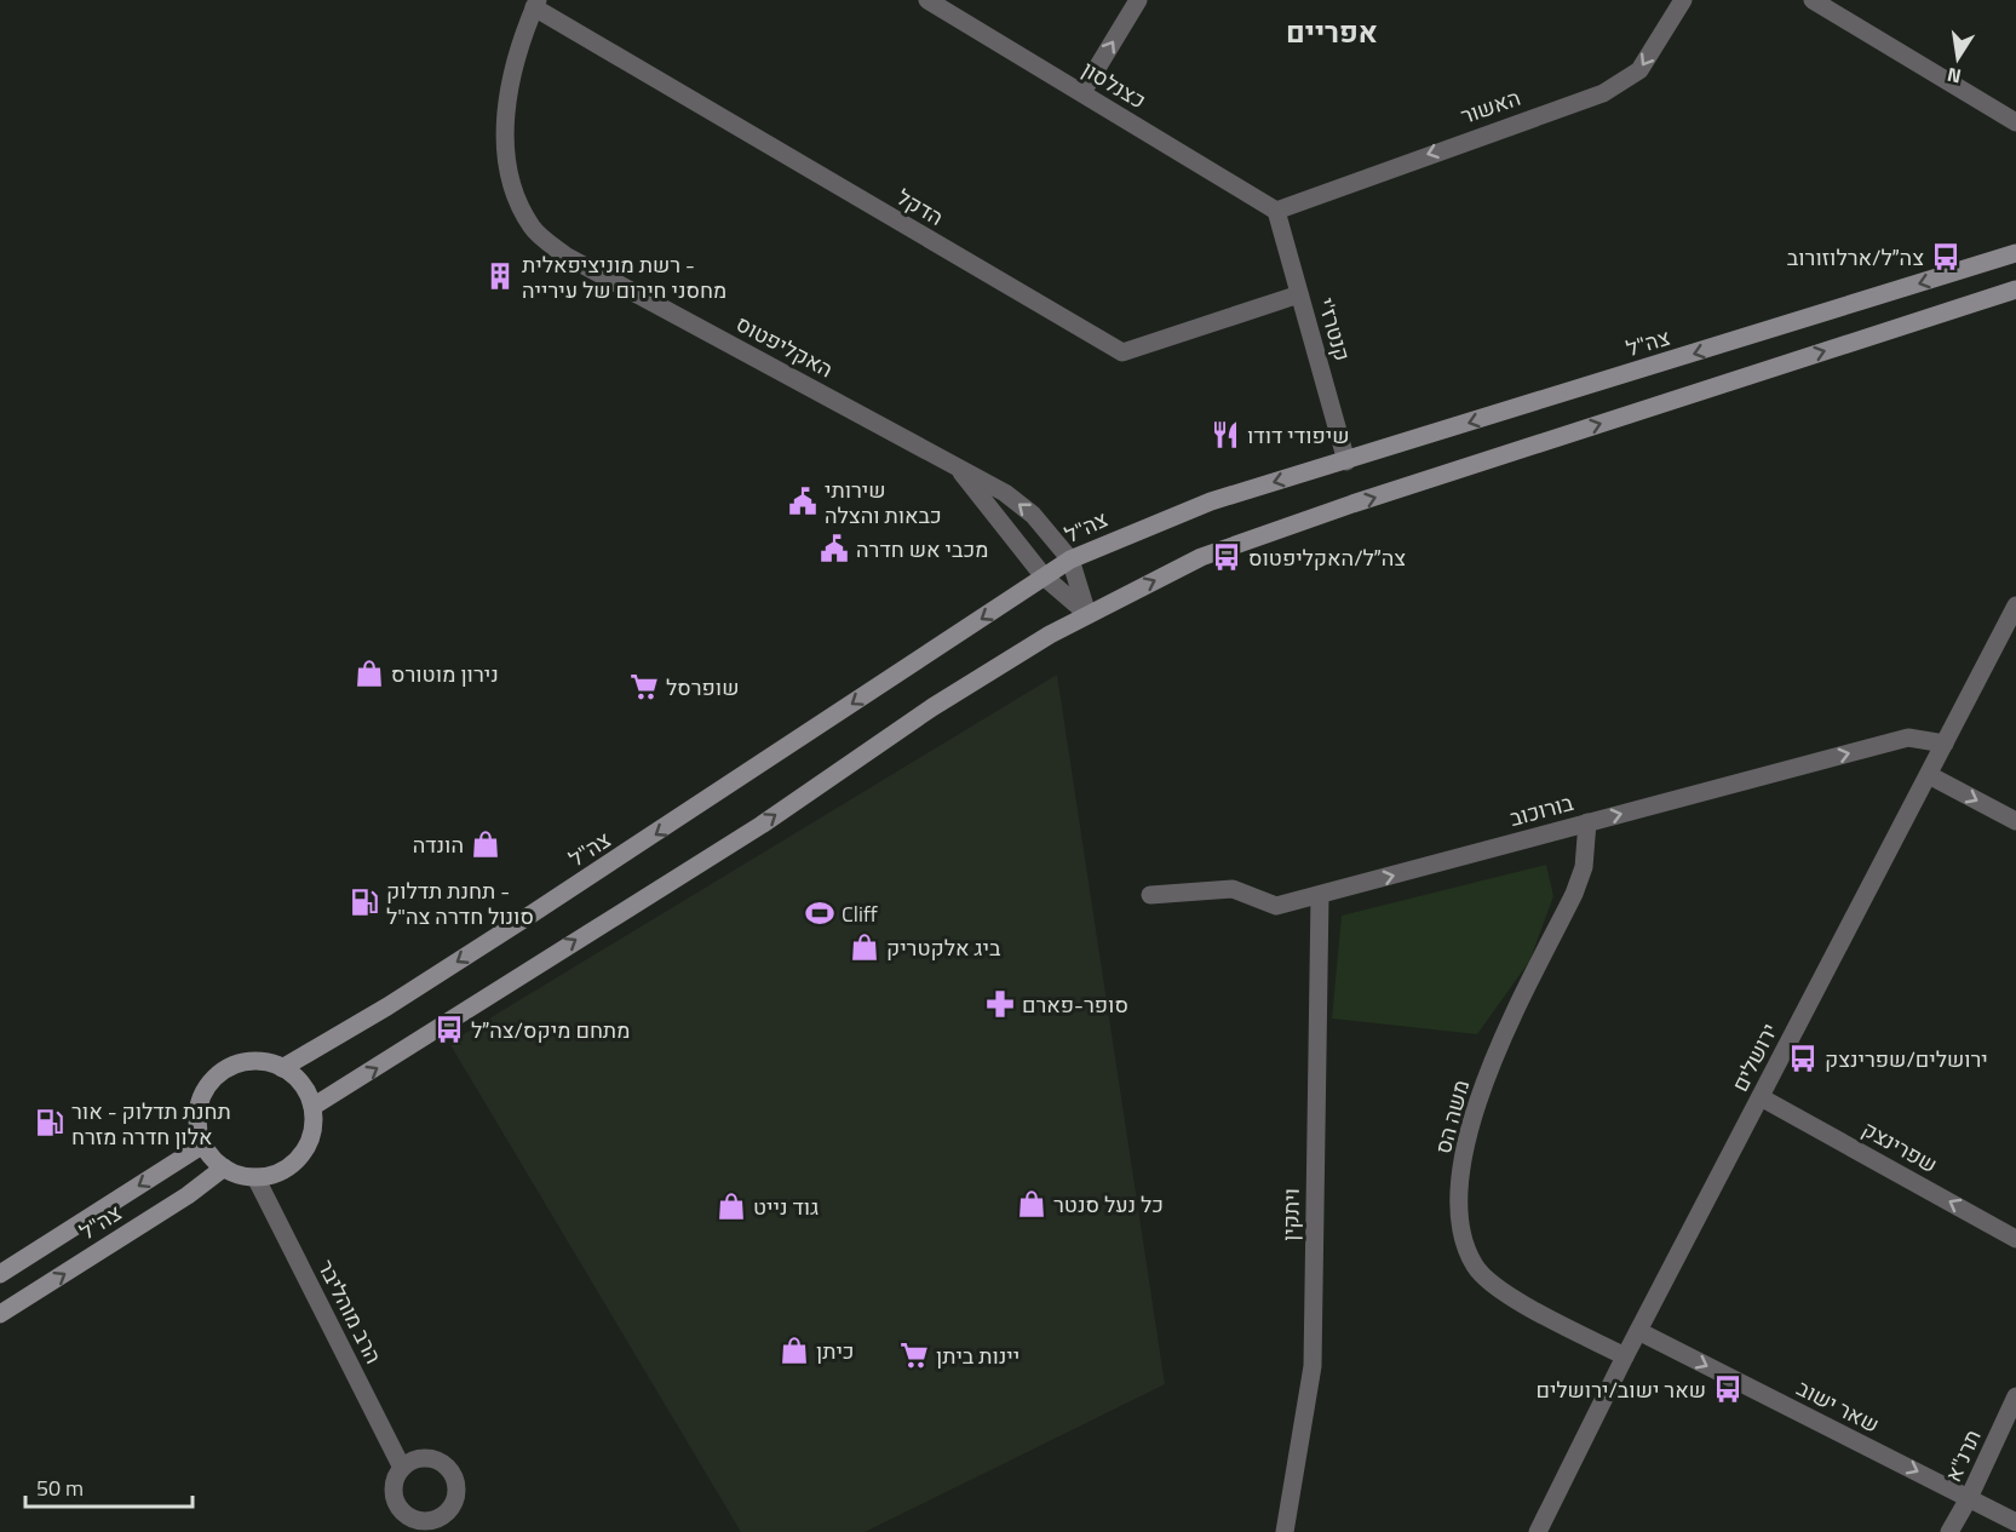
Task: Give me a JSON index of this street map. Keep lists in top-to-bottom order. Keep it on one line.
{"streets":{"main road":["צה\"ל"],"street":["כצנלסון","האשור","הדקל","קנטרז'י","האקליפטוס","בורוכוב","ירושלים","משה הס","שפרינצק","ויתקין","הרב מוהליבר","שאר ישוב","תרנ\"א"]},"crossings":[["כצנלסון","האשור"],["כצנלסון","קנטרז'י"],["האשור","קנטרז'י"],["הדקל","קנטרז'י"],["הדקל","האקליפטוס"],["קנטרז'י","צה\"ל"],["צה\"ל","האקליפטוס"],["צה\"ל","הרב מוהליבר"],["בורוכוב","ירושלים"],["בורוכוב","משה הס"],["בורוכוב","ויתקין"],["ירושלים","משה הס"],["ירושלים","שפרינצק"],["ירושלים","שאר ישוב"],["שאר ישוב","תרנ\"א"]],"one_way":["האשור","בורוכוב","שפרינצק","שאר ישוב"],"districts":["אפריים"],"places":{"bus stop":["צה״ל/ארלוזורוב","צה״ל/האקליפטוס","מתחם מיקס/צה״ל","ירושלים/שפרינצק","שאר ישוב/ירושלים"],"building":["רשת מוניציפאלית - מחסני חירום של עירייה"],"restaurant":["שיפודי דודו"],"public building":["שירותי כבאות והצלה","מכבי אש חדרה"],"shop":["נירון מוטורס","הונדה","ביג אלקטריק","כל נעל סנטר","גוד נייט","כיתן"],"supermarket":["שופרסל","יינות ביתן"],"fuel station":["תחנת תדלוק - סונול חדרה צה\"ל","תחנת תדלוק - אור אלון חדרה מזרח"],"sports":["Cliff"],"pharmacy":["סופר-פארם"]},"scale_bar":"50 m","north":"bottom"}
